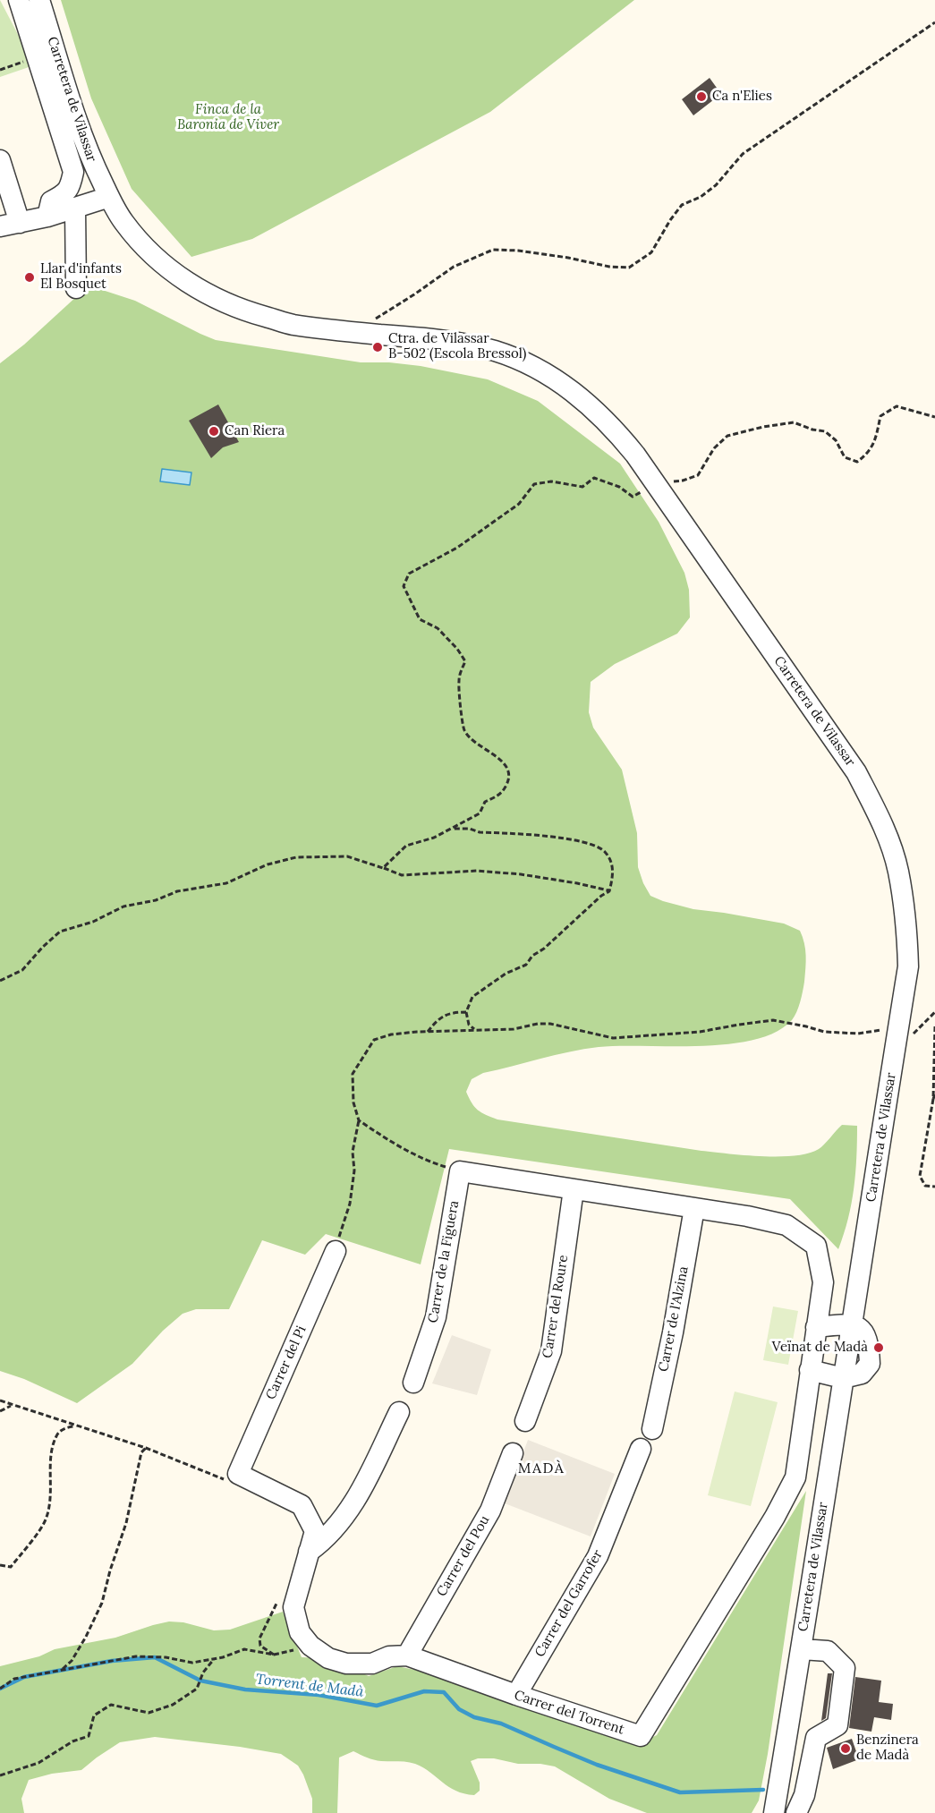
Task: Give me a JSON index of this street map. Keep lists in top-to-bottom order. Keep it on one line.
{"streets":{"street":["Carretera de Vilassar","Carrer de la Figuera","Carrer del Roure","Carrer de l'Alzina","Carrer del Pi","Carrer del Pou","Carrer del Garrofer","Carrer del Torrent"]},"crossings":[["Carretera de Vilassar","Carrer del Torrent"],["Carrer de la Figuera","Carrer del Torrent"],["Carrer del Roure","Carrer del Torrent"],["Carrer de l'Alzina","Carrer del Torrent"],["Carrer del Pi","Carrer del Torrent"],["Carrer del Pou","Carrer del Torrent"],["Carrer del Garrofer","Carrer del Torrent"]],"districts":["MADÀ"],"water":["Torrent de Madà"],"parks":["Finca de la Baronia de Viver"],"places":["Ca n'Elies","Llar d'infants El Bosquet","Ctra. de Vilassar B-502 (Escola Bressol)","Can Riera","Veïnat de Madà","Benzinera de Madà"]}
